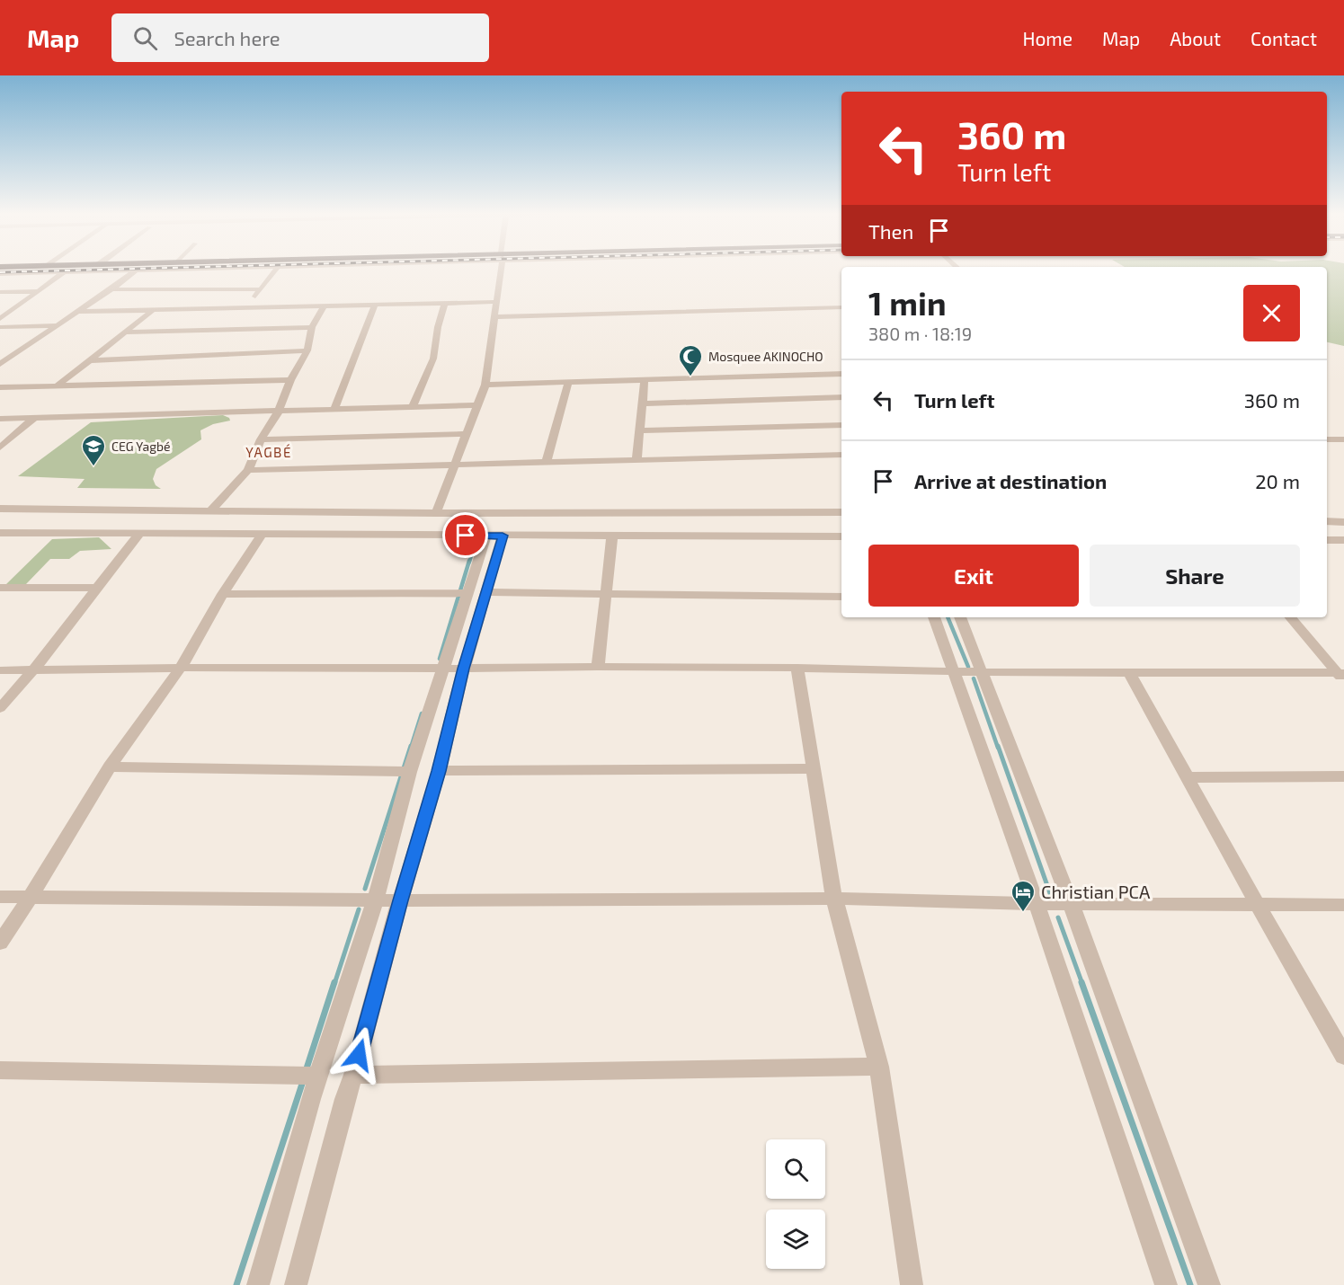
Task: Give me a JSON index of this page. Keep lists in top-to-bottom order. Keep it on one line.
{"districts":["YAGBÉ"],"places":{"mosque":["Mosquee AKINOCHO"],"school or university":["CEG Yagbé"],"hotel":["Christian PCA"]},"page":{"header":"Map","search":"Search here","nav":["Home","Map","About","Contact"],"turn":["360 m","Turn left"],"then":"Then","heading":["1 min","380 m · 18:19"],"list":[{"name":"Turn left","value":"360 m"},{"name":"Arrive at destination","value":"20 m"}],"buttons":["Exit","Share"]}}
